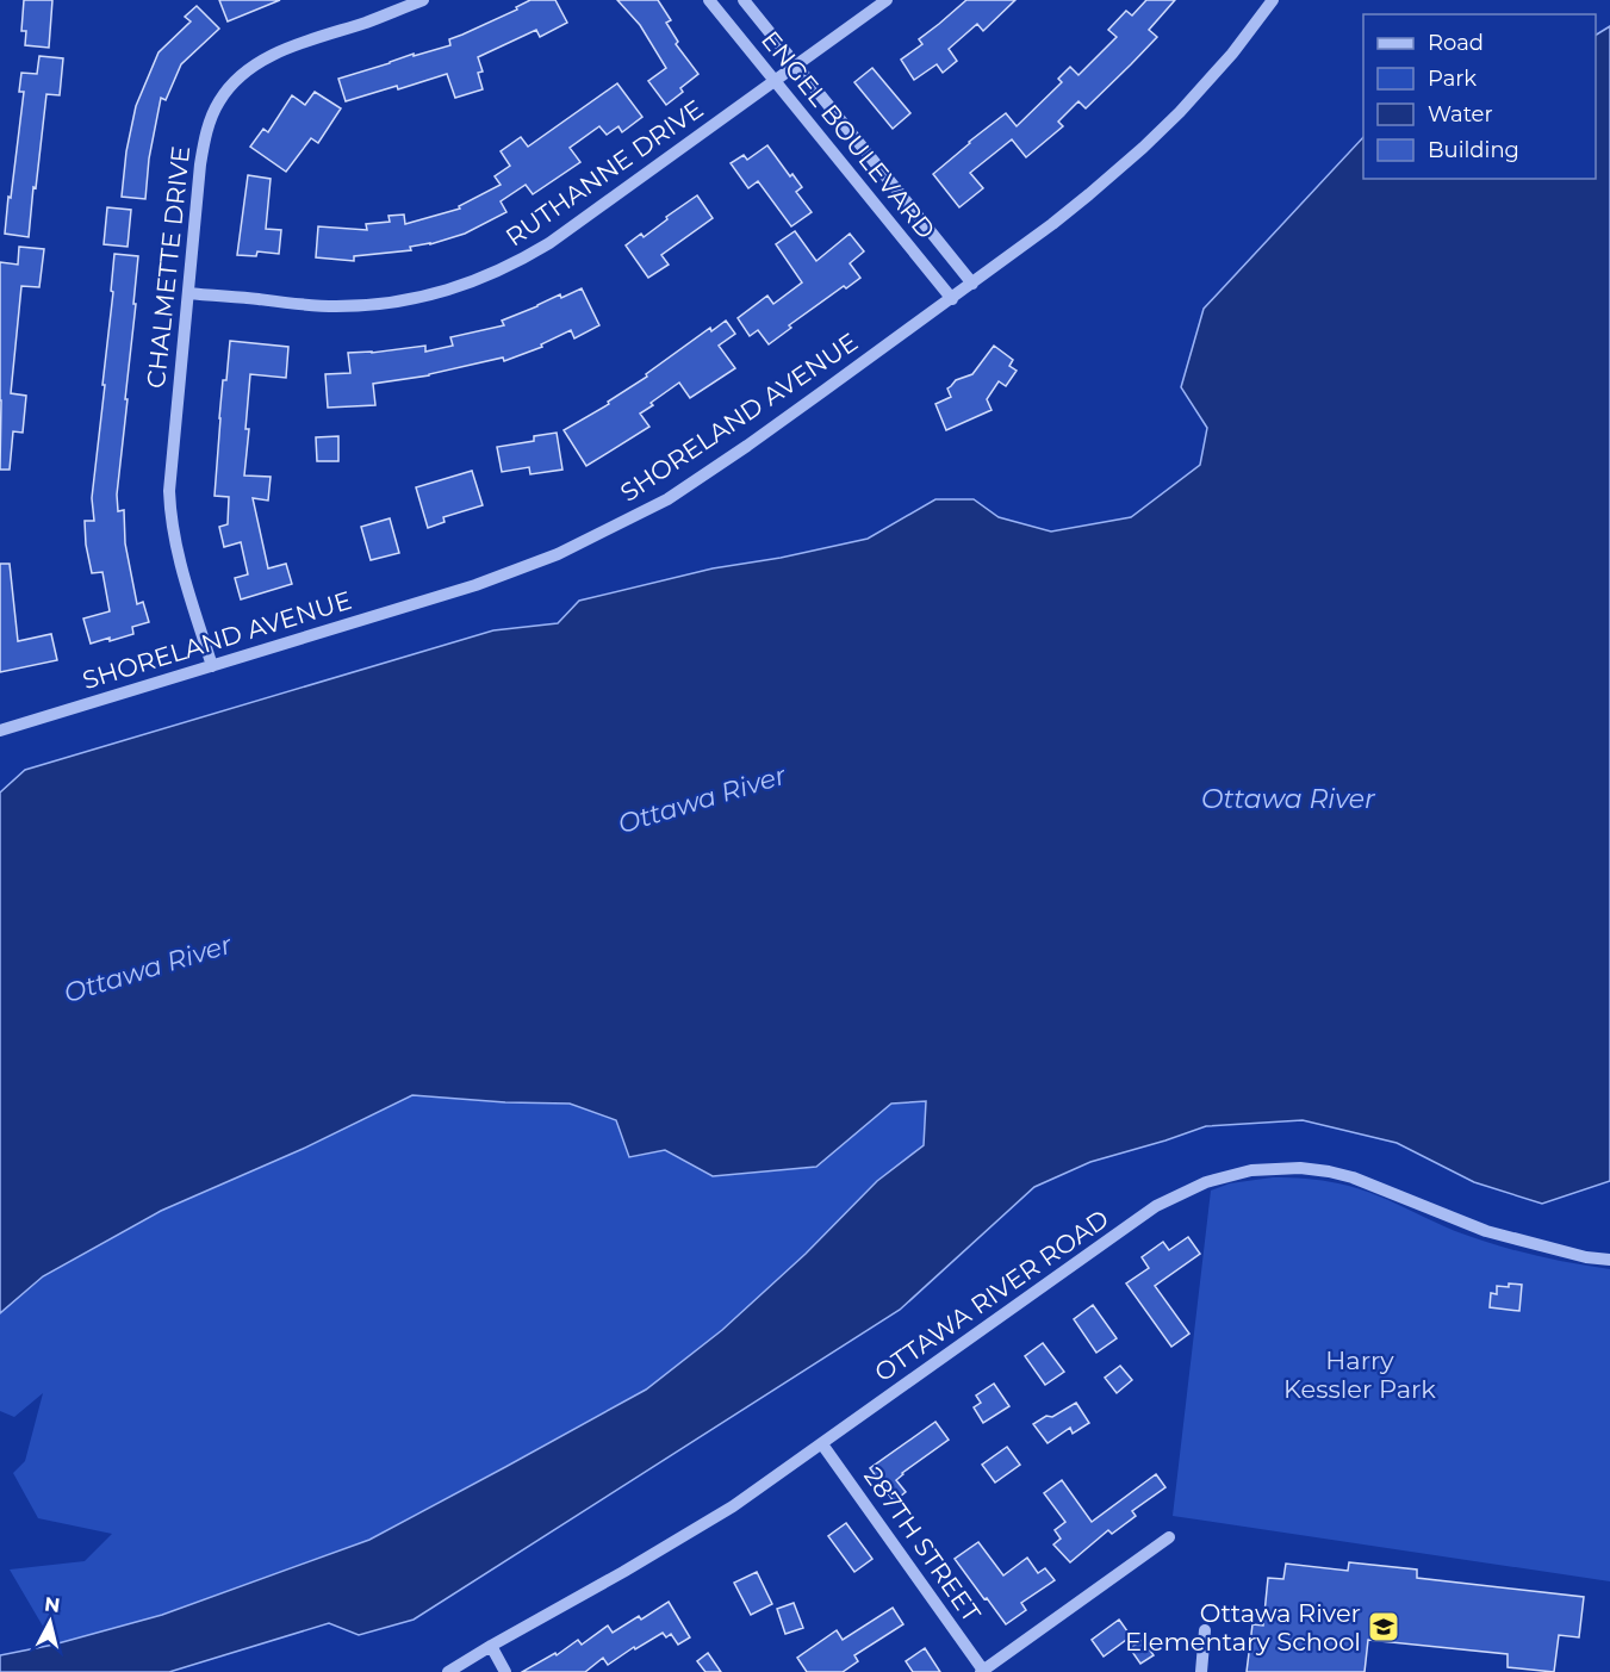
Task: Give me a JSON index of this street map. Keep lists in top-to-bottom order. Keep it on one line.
{"streets":{"street":["ENGEL BOULEVARD","RUTHANNE DRIVE","CHALMETTE DRIVE","SHORELAND AVENUE","OTTAWA RIVER ROAD","287TH STREET"]},"crossings":[["ENGEL BOULEVARD","RUTHANNE DRIVE"],["ENGEL BOULEVARD","SHORELAND AVENUE"],["RUTHANNE DRIVE","CHALMETTE DRIVE"],["CHALMETTE DRIVE","SHORELAND AVENUE"],["OTTAWA RIVER ROAD","287TH STREET"]],"water":["Ottawa River"],"parks":["Harry Kessler Park"],"places":{"school or university":["Ottawa River Elementary School"]},"legend":["Road","Park","Water","Building"],"north":"top"}
